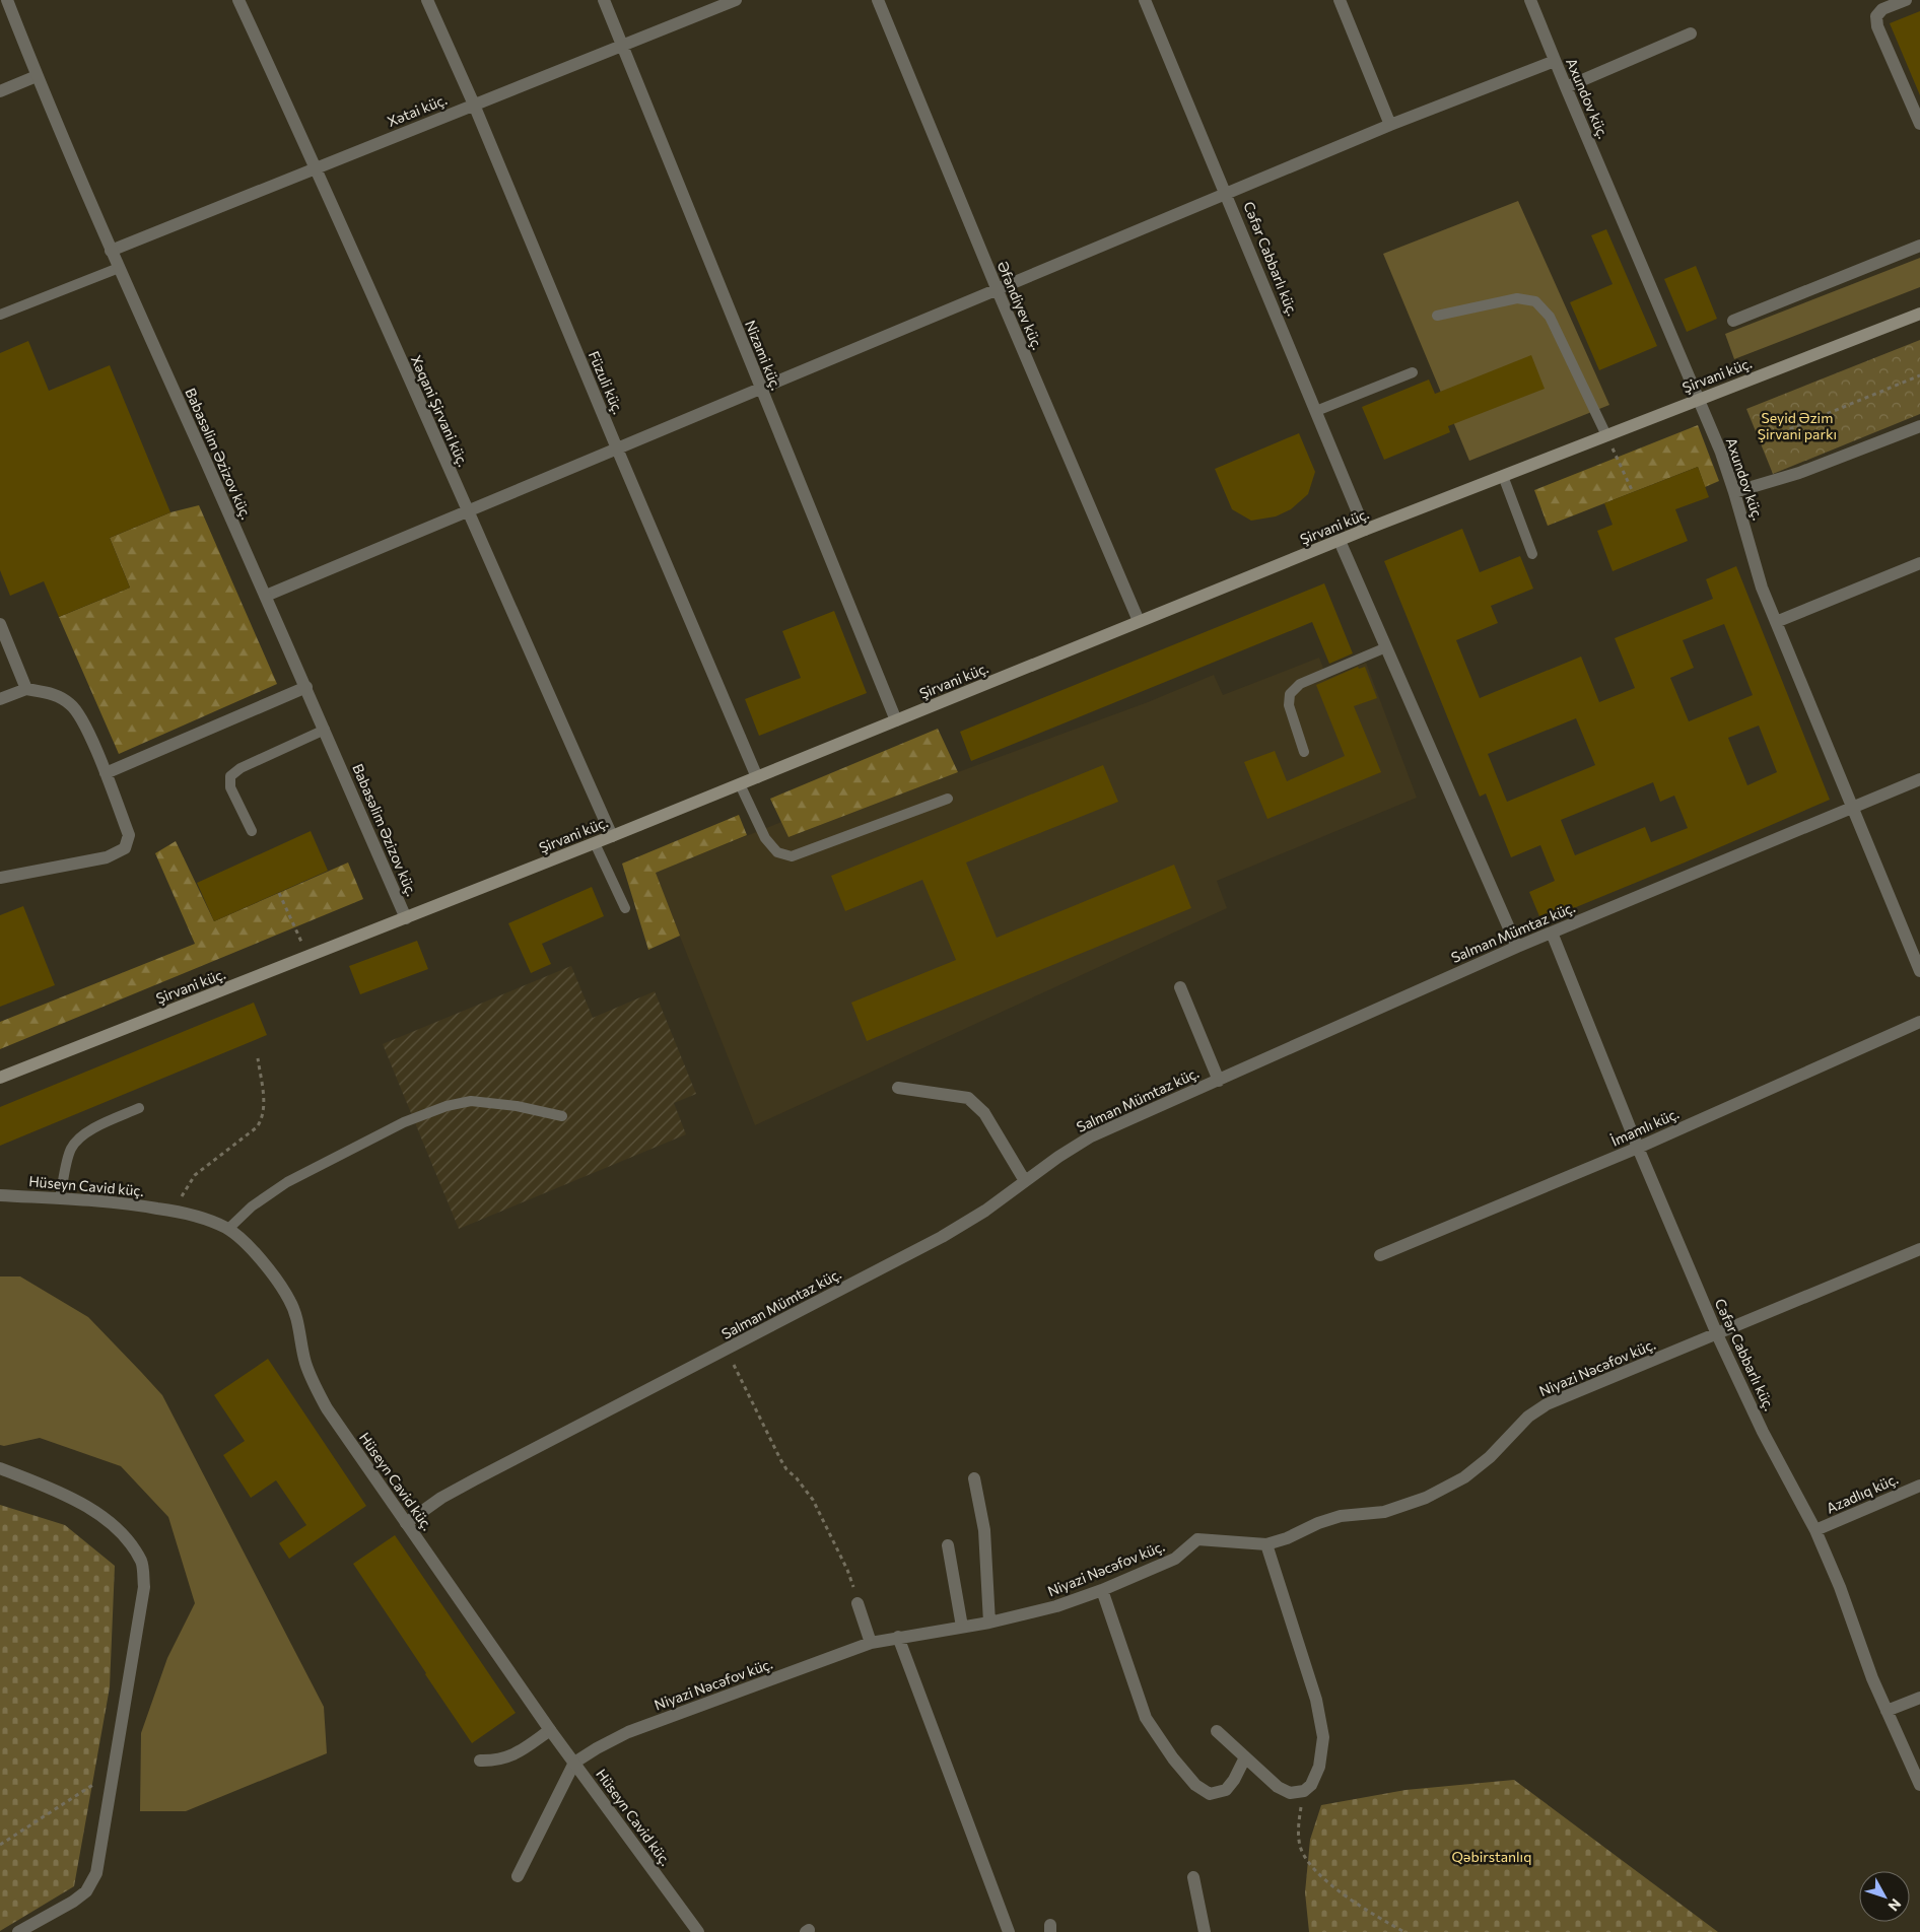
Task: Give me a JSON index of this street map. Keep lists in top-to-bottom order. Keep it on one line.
{"streets":{"main road":["Şirvani küç."],"street":["Axundov küç.","Xətai küç.","Cəfər Cabbarlı küç.","Əfəndiyev küç.","Nizami küç.","Füzuli küç.","Xəqani Şirvani küç.","Babasəlim Əzizov küç.","Salman Mümtaz küç.","İmamlı küç.","Hüseyn Cavid küç.","Niyazi Nəcəfov küç.","Azadlıq küç."]},"crossings":[["Axundov küç.","Şirvani küç."],["Axundov küç.","Salman Mümtaz küç."],["Xətai küç.","Nizami küç."],["Xətai küç.","Füzuli küç."],["Xətai küç.","Xəqani Şirvani küç."],["Xətai küç.","Babasəlim Əzizov küç."],["Cəfər Cabbarlı küç.","Şirvani küç."],["Cəfər Cabbarlı küç.","Salman Mümtaz küç."],["Cəfər Cabbarlı küç.","İmamlı küç."],["Cəfər Cabbarlı küç.","Niyazi Nəcəfov küç."],["Cəfər Cabbarlı küç.","Azadlıq küç."],["Əfəndiyev küç.","Şirvani küç."],["Nizami küç.","Şirvani küç."],["Şirvani küç.","Füzuli küç."],["Şirvani küç.","Xəqani Şirvani küç."],["Şirvani küç.","Babasəlim Əzizov küç."],["Salman Mümtaz küç.","Hüseyn Cavid küç."],["Hüseyn Cavid küç.","Niyazi Nəcəfov küç."]],"parks":["Seyid Əzim Şirvani parkı","Qəbirstanlıq"],"north":"bottom right"}
